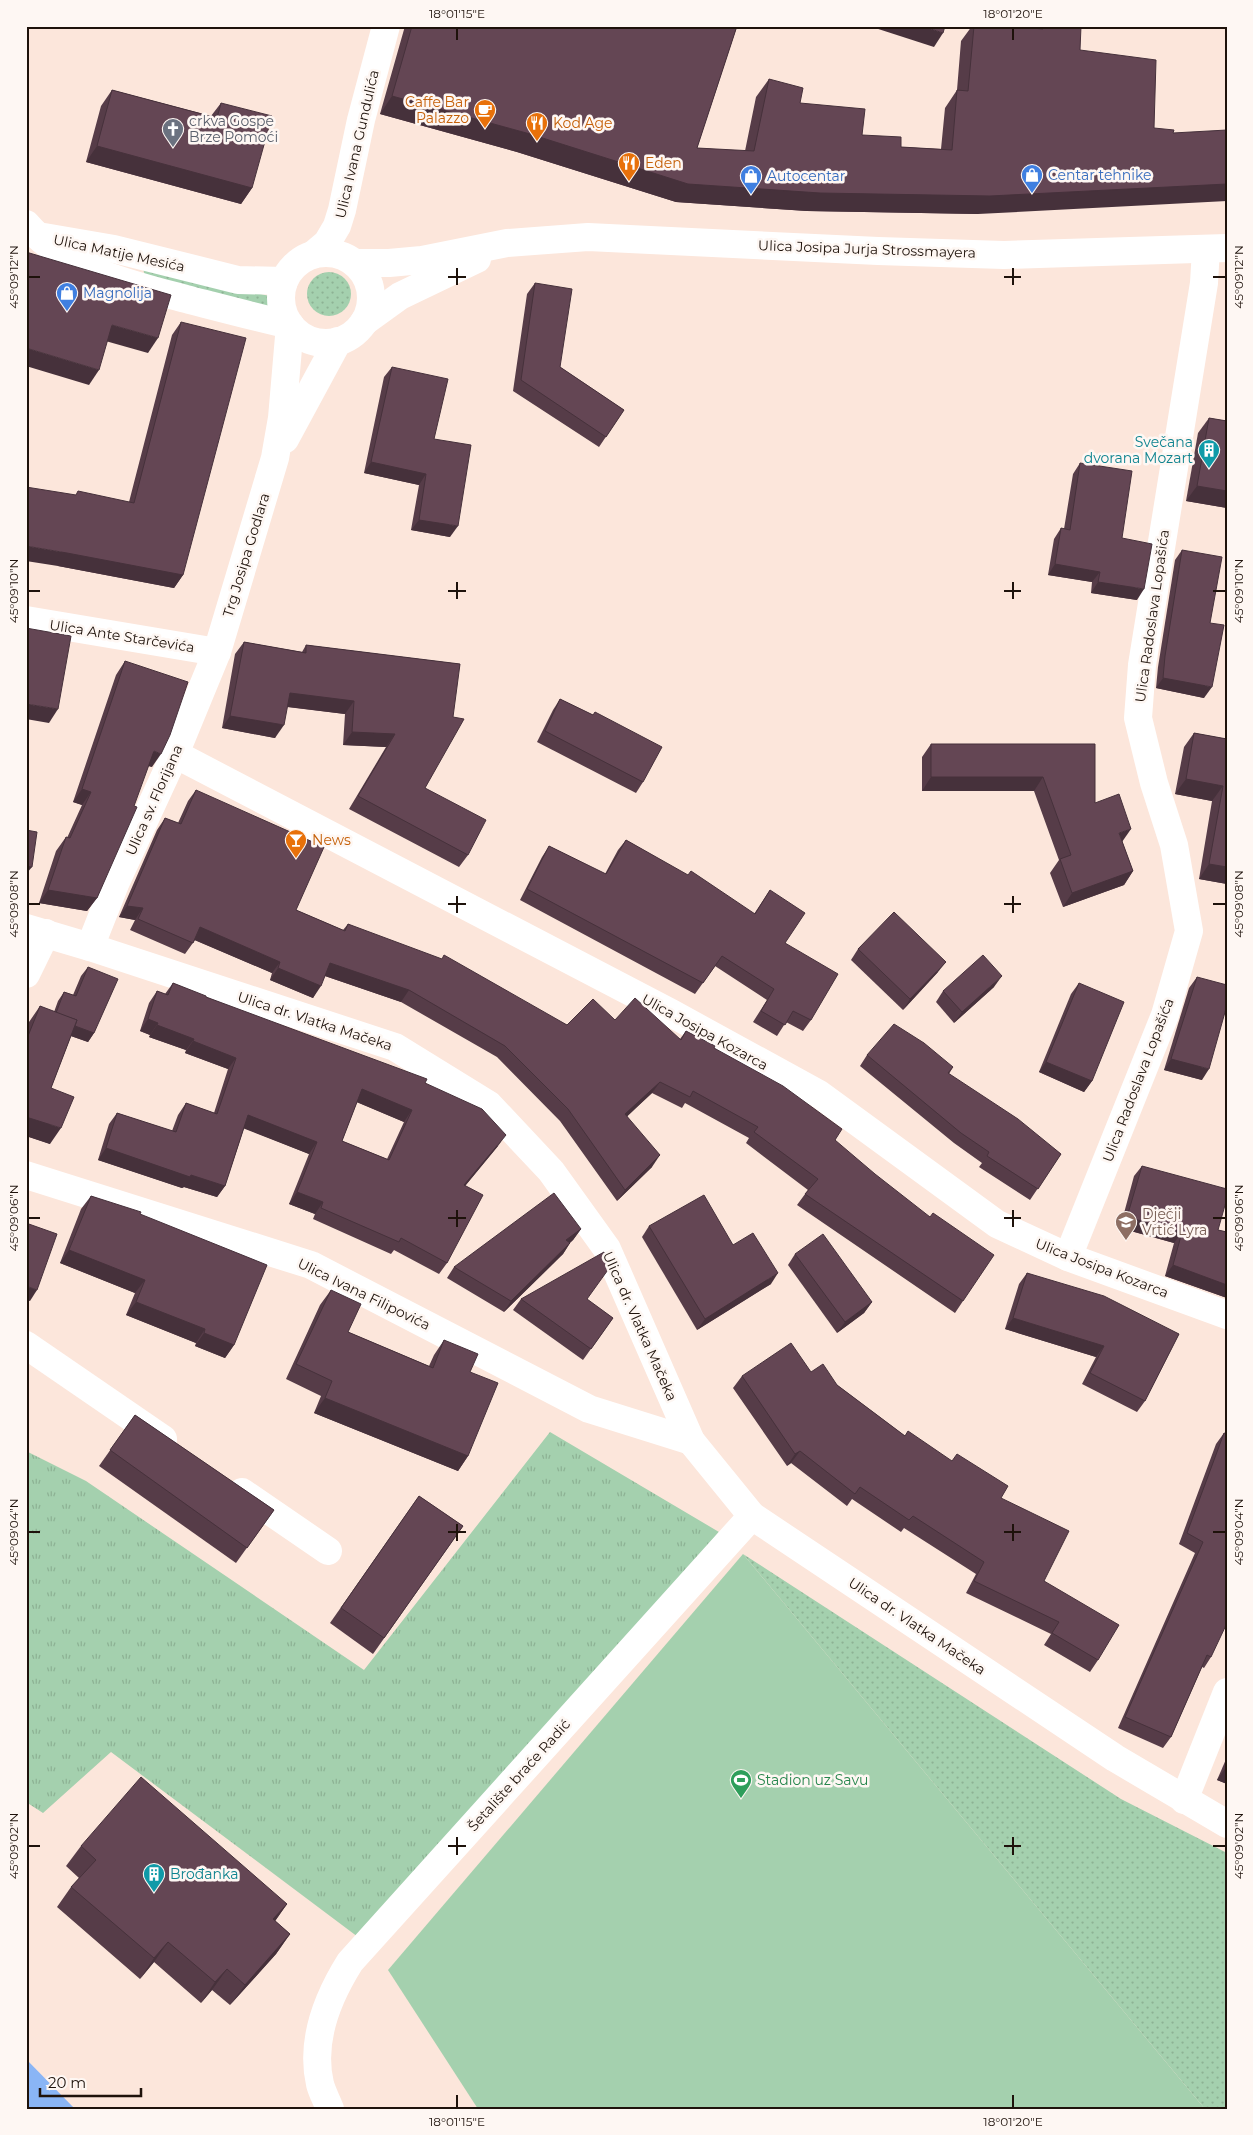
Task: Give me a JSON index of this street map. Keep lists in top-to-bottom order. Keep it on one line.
{"streets":{"street":["Ulica Ivana Gundulića","Ulica Josipa Jurja Strossmayera","Ulica Matije Mesića","Trg Josipa Godlara","Ulica Radoslava Lopašića","Ulica Ante Starčevića","Ulica sv. Florijana","Ulica dr. Vlatka Mačeka","Ulica Josipa Kozarca","Ulica Ivana Filipovića","Šetalište braće Radić"]},"crossings":[["Ulica Ivana Gundulića","Ulica Matije Mesića"],["Ulica Ivana Gundulića","Trg Josipa Godlara"],["Ulica Josipa Jurja Strossmayera","Trg Josipa Godlara"],["Ulica Josipa Jurja Strossmayera","Ulica Radoslava Lopašića"],["Ulica Matije Mesića","Trg Josipa Godlara"],["Trg Josipa Godlara","Ulica Ante Starčevića"],["Trg Josipa Godlara","Ulica sv. Florijana"],["Ulica Radoslava Lopašića","Ulica Josipa Kozarca"],["Ulica Ante Starčevića","Ulica sv. Florijana"],["Ulica sv. Florijana","Ulica dr. Vlatka Mačeka"],["Ulica sv. Florijana","Ulica Josipa Kozarca"],["Ulica dr. Vlatka Mačeka","Ulica Ivana Filipovića"],["Ulica dr. Vlatka Mačeka","Šetalište braće Radić"]],"places":{"cafe":["Caffe Bar Palazzo"],"restaurant":["Kod Age","Eden"],"church":["crkva Gospe Brze Pomoći"],"shop":["Centar tehnike","Autocentar","Magnolija"],"building":["Svečana dvorana Mozart","Brođanka"],"bar":["News"],"school or university":["Dječji Vrtić Lyra"],"sports":["Stadion uz Savu"]},"scale_bar":"20 m","coordinates":["18°01'15\"E","18°01'20\"E","45°09'12\"N","45°09'10\"N","45°09'08\"N","45°09'06\"N","45°09'04\"N","45°09'02\"N"]}
